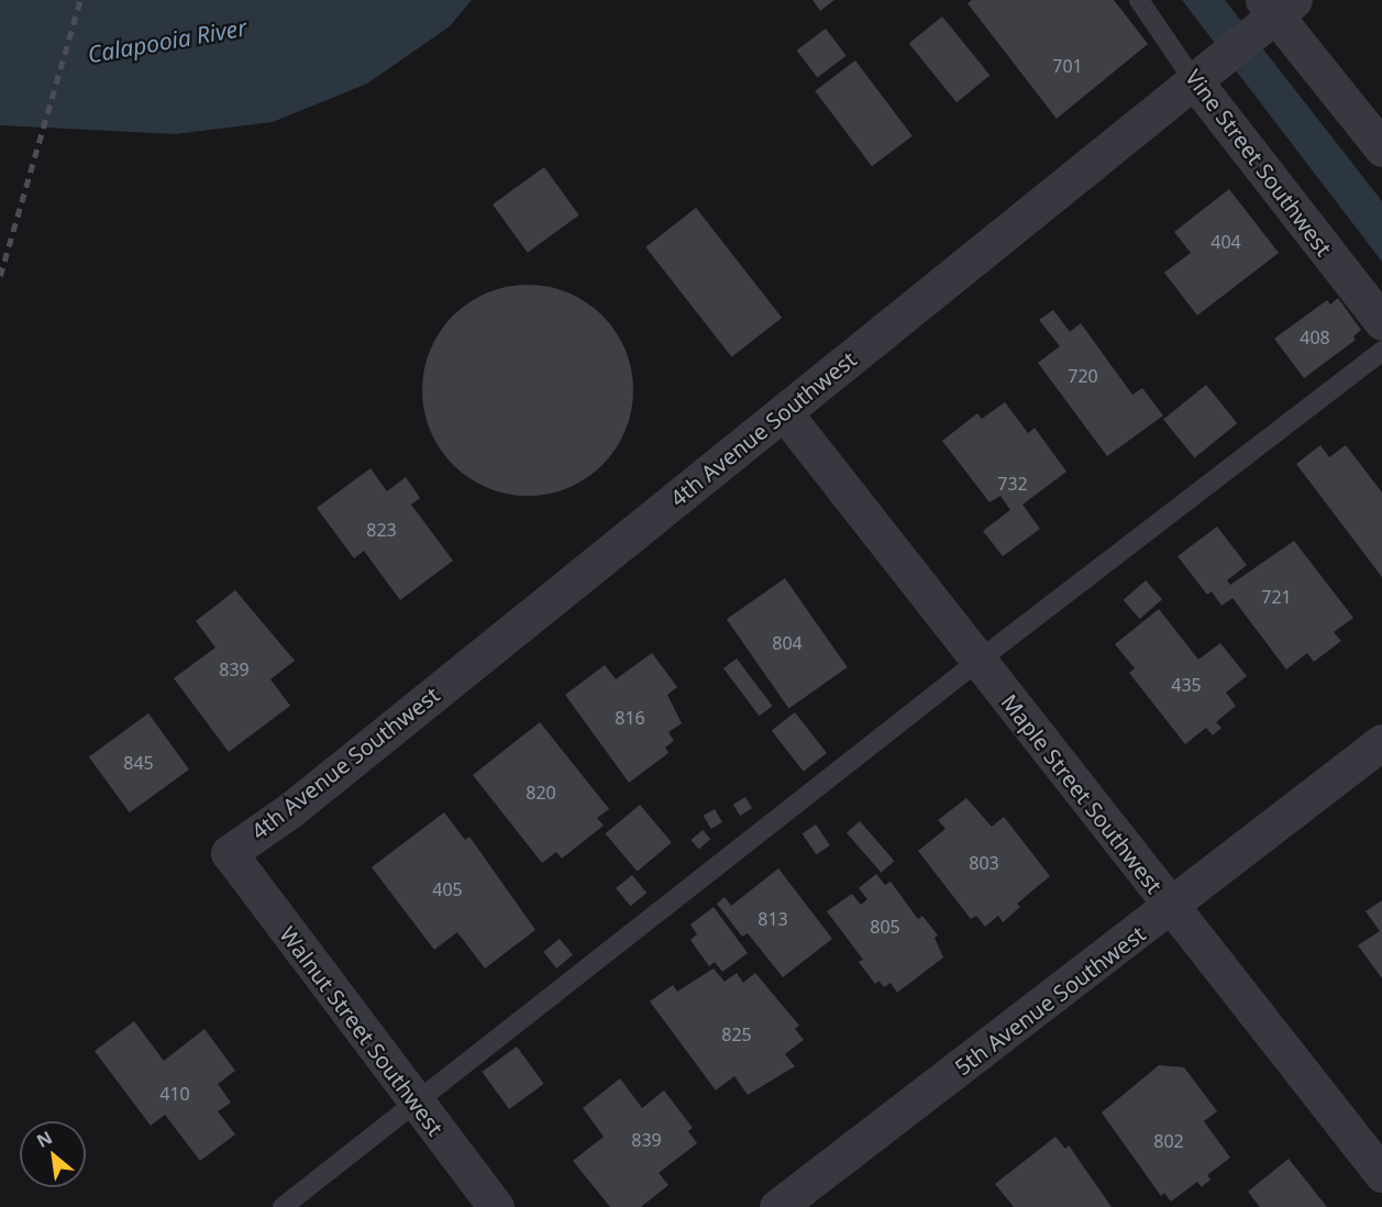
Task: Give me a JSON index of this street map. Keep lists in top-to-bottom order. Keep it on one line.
{"streets":{"street":["Vine Street Southwest","4th Avenue Southwest","Maple Street Southwest","5th Avenue Southwest","Walnut Street Southwest"]},"crossings":[["Vine Street Southwest","4th Avenue Southwest"],["4th Avenue Southwest","Maple Street Southwest"],["4th Avenue Southwest","Walnut Street Southwest"],["Maple Street Southwest","5th Avenue Southwest"]],"water":["Calapooia River"],"house_numbers":["701","404","408","720","732","823","721","804","839","435","816","845","820","803","405","813","805","825","410","839","802"],"north":"top left"}
